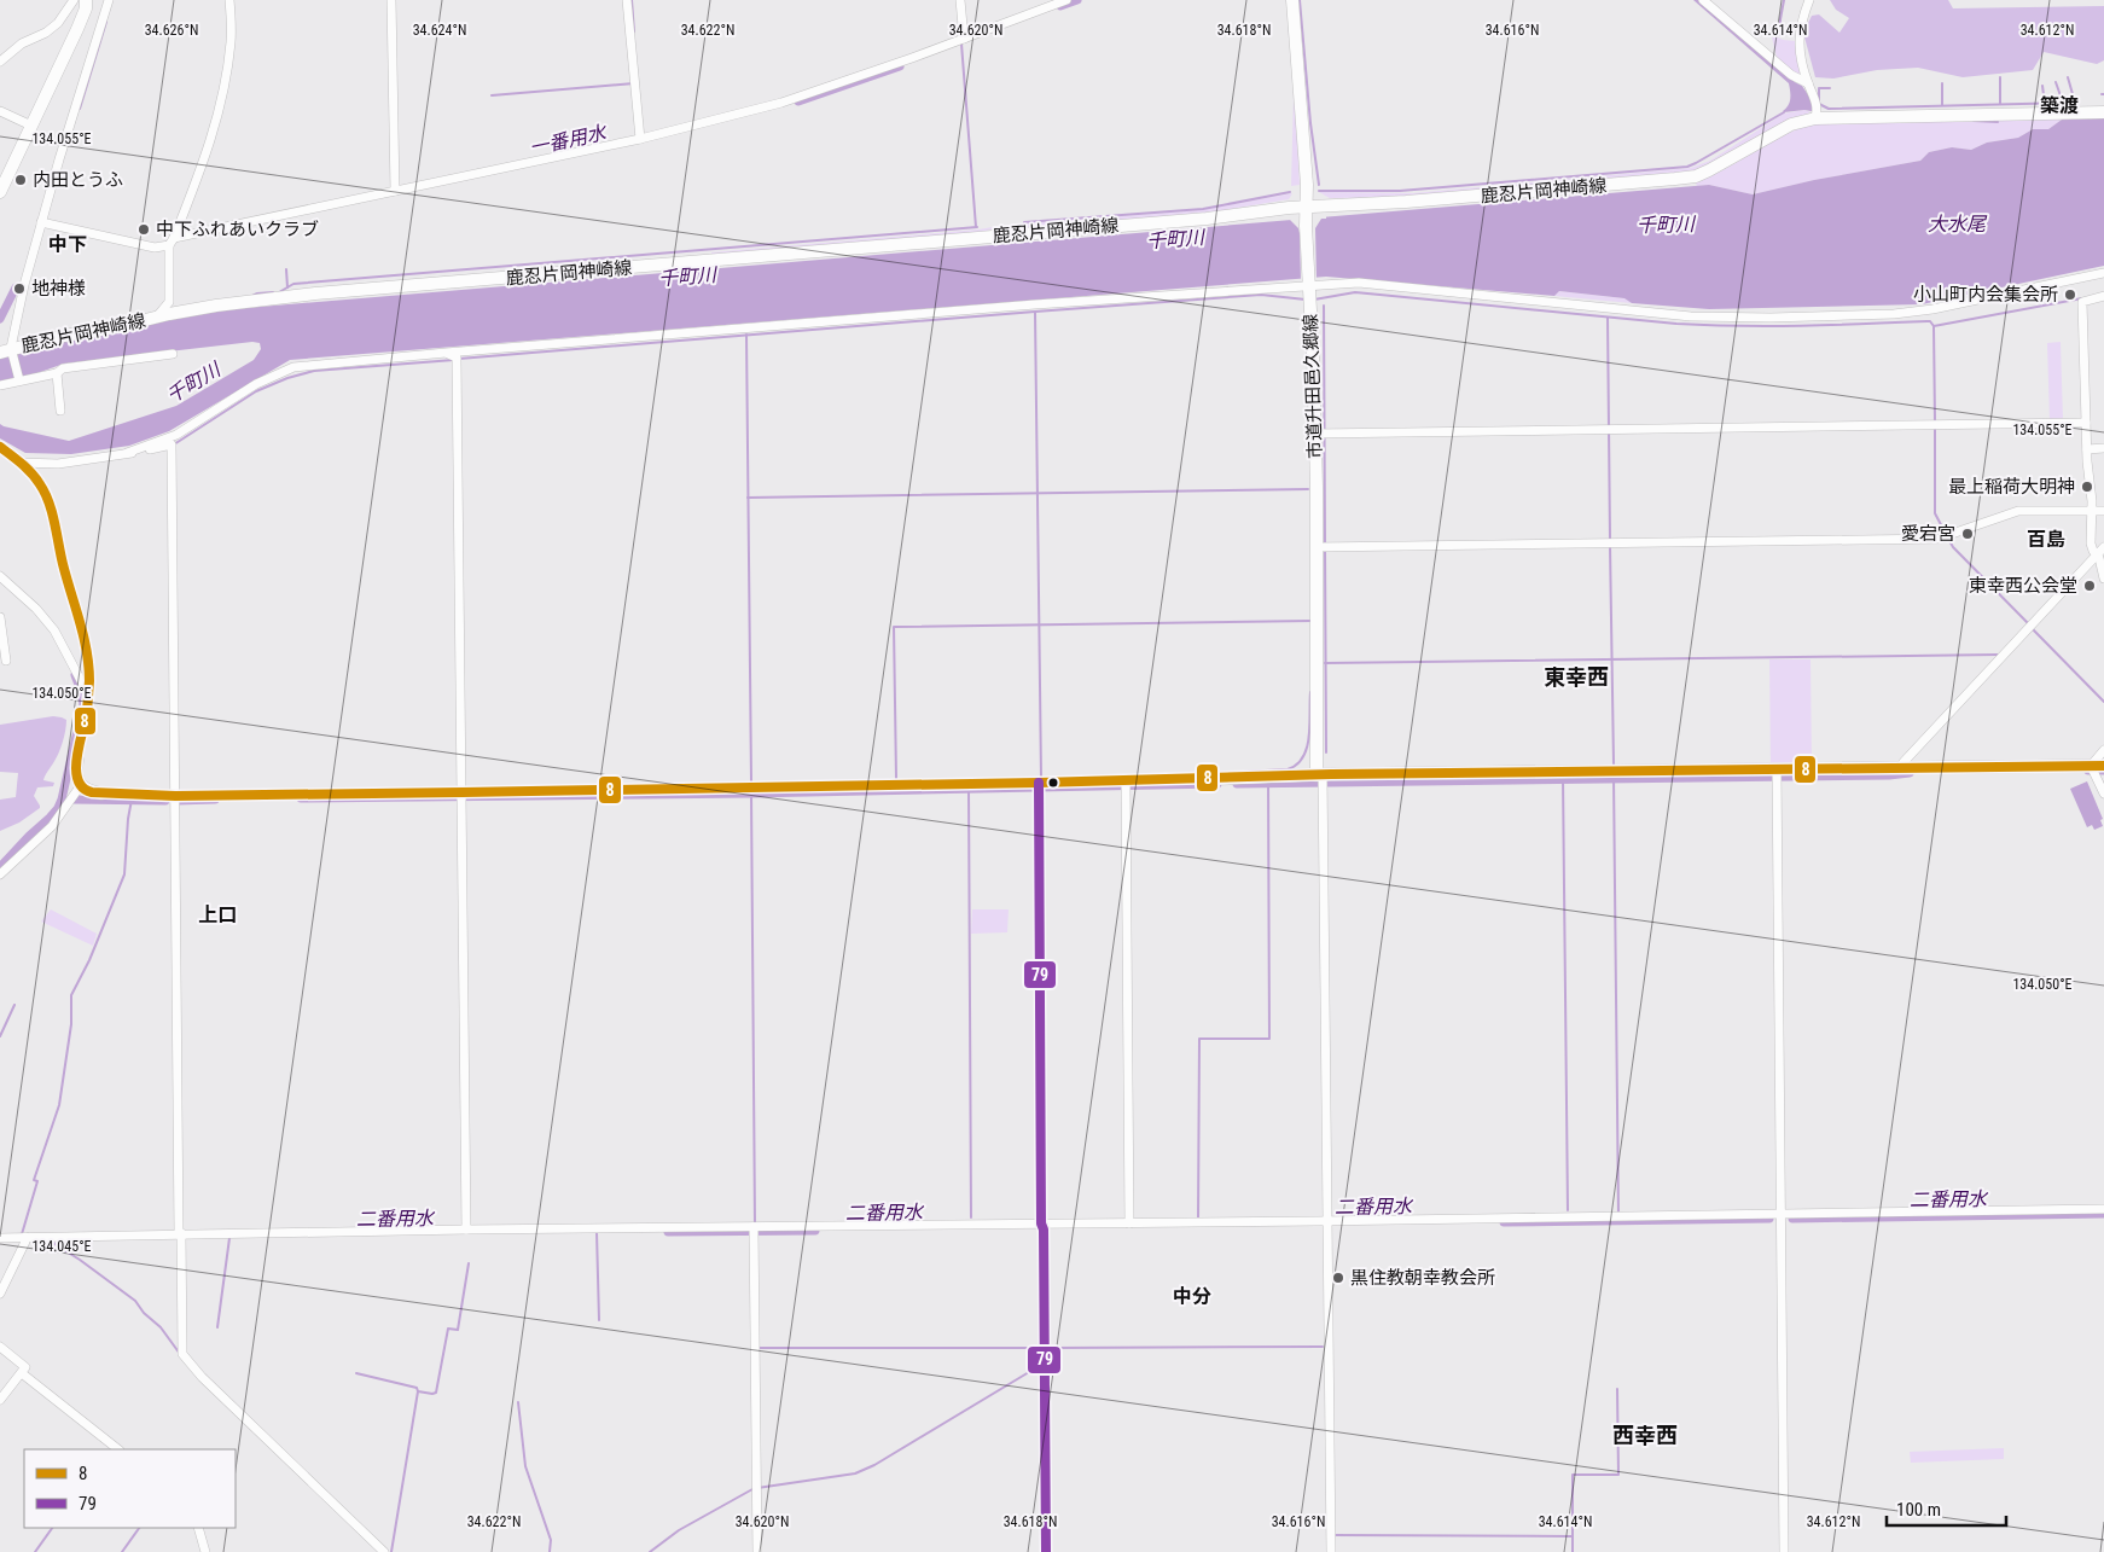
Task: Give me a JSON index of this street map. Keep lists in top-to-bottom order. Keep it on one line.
{"streets":{"main road":["鹿忍片岡神崎線","市道升田邑久郷線"]},"crossings":[["鹿忍片岡神崎線","市道升田邑久郷線"]],"districts":["築渡","中下","百島","東幸西","上口","中分","西幸西"],"water":["一番用水","大水尾","千町川","二番用水"],"places":["内田とうふ","中下ふれあいクラブ","地神様","小山町内会集会所","最上稲荷大明神","愛宕宮","東幸西公会堂","黒住教朝幸教会所"],"lines":["transit line 8","transit line 79"],"legend":["8","79"],"scale_bar":"100 m","coordinates":["34.626°N","34.624°N","34.622°N","34.620°N","34.618°N","34.616°N","34.614°N","34.612°N","134.055°E","134.050°E","134.045°E"]}
